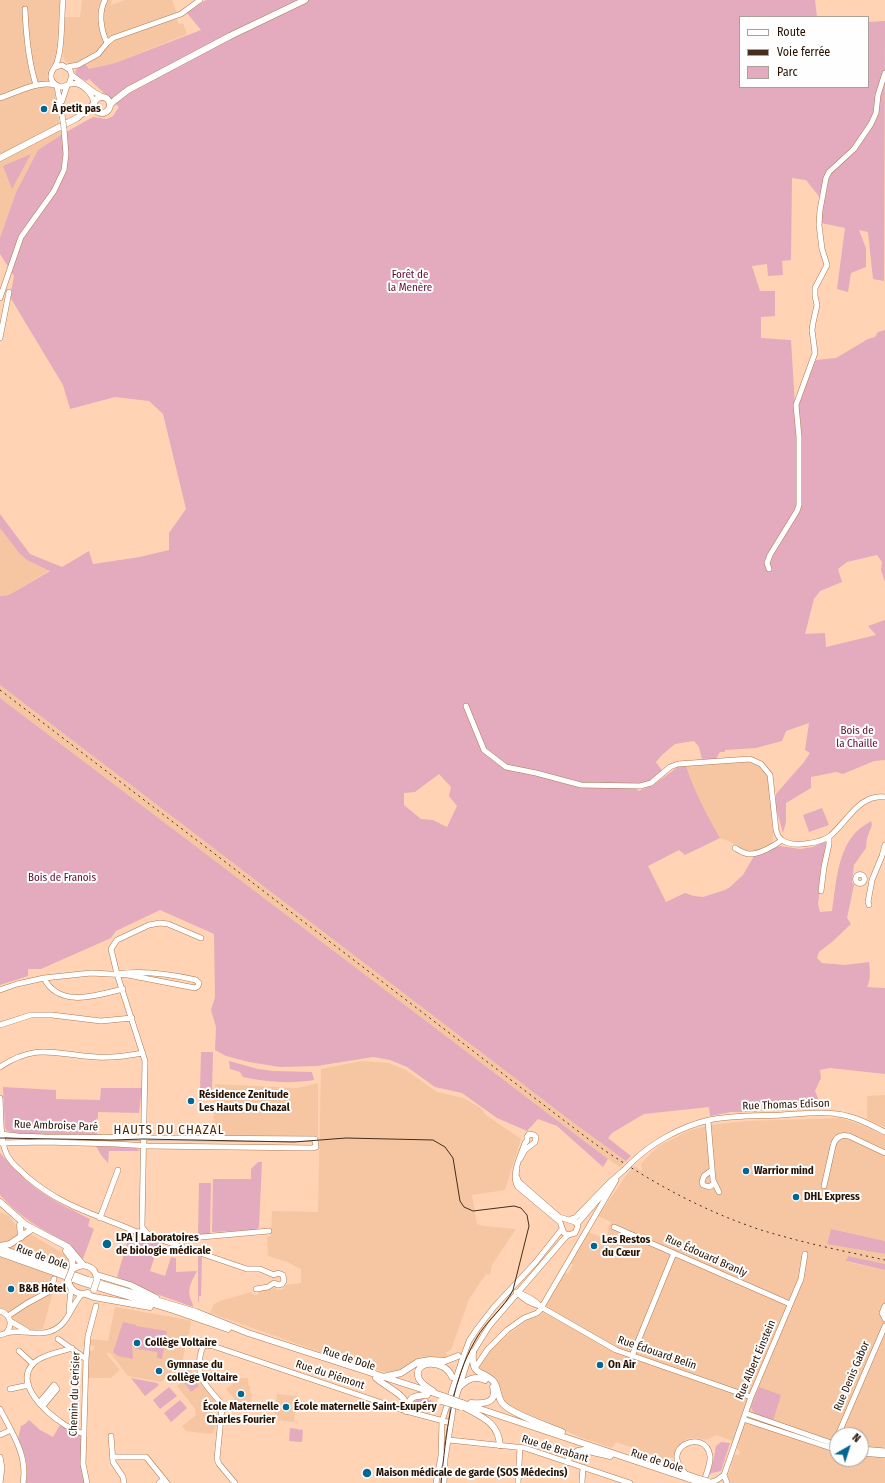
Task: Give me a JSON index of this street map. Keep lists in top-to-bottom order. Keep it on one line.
{"streets":{"main road":["Rue de Dole"],"street":["Rue Thomas Edison","Rue Ambroise Paré","Rue Édouard Branly","Rue Édouard Belin","Rue Albert Einstein","Rue du Piémont","Rue Denis Gabor","Chemin du Cerisier","Rue de Brabant"]},"crossings":[["Rue Édouard Branly","Rue Albert Einstein"],["Rue Édouard Belin","Rue Albert Einstein"]],"districts":["HAUTS DU CHAZAL"],"parks":["Forêt de la Menère","Bois de la Chaille","Bois de Franois"],"places":["À petit pas","Résidence Zenitude Les Hauts Du Chazal","Warrior mind","DHL Express","LPA | Laboratoires de biologie médicale","Les Restos du Cœur","B&B Hôtel","Collège Voltaire","On Air","Gymnase du collège Voltaire","École Maternelle Charles Fourier","École maternelle Saint-Exupéry","Maison médicale de garde (SOS Médecins)"],"legend":["Route","Voie ferrée","Parc"],"north":"top right"}
